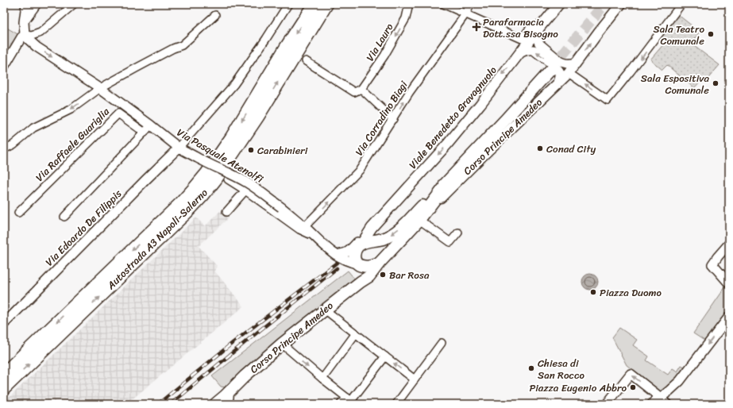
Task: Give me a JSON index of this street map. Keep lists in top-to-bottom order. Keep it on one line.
{"streets":{"highway":["Autostrada A3 Napoli-Salerno"],"main road":["Viale Benedetto Gravagnuolo","Corso Principe Amedeo"],"street":["Via Lauro","Via Corradino Biagi","Via Raffaele Guariglia","Via Pasquale Atenolfi","Via Edoardo De Filippis"]},"crossings":[["Via Corradino Biagi","Via Pasquale Atenolfi"],["Via Pasquale Atenolfi","Via Edoardo De Filippis"]],"one_way":["Via Lauro","Via Corradino Biagi"],"places":{"health":["Parafarmacia Dott.ssa Bisogno"],"other":["Sala Teatro Comunale","Sala Espositiva Comunale","Conad City","Carabinieri","Bar Rosa","Piazza Duomo","Chiesa di San Rocco","Piazza Eugenio Abbro"]}}
